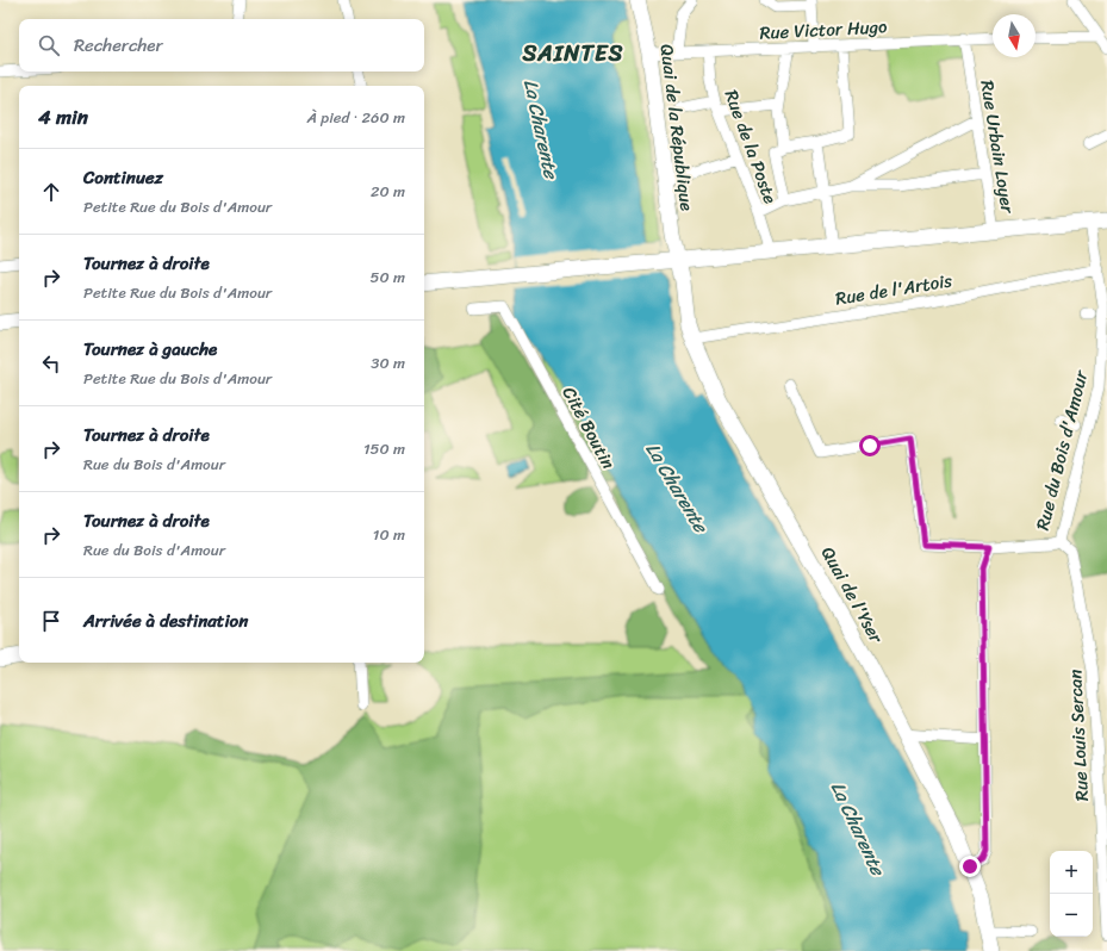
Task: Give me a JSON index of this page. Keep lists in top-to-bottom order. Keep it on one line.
{"streets":{"street":["Rue Victor Hugo","Quai de la République","Rue de la Poste","Rue Urbain Loyer","Rue de l'Artois","Cité Boutin","Rue du Bois d'Amour","Quai de l'Yser","Rue Louis Sercan"]},"crossings":[["Rue Victor Hugo","Quai de la République"],["Rue Victor Hugo","Rue de la Poste"],["Rue Victor Hugo","Rue Urbain Loyer"],["Quai de la République","Quai de l'Yser"],["Rue de l'Artois","Rue du Bois d'Amour"],["Rue de l'Artois","Quai de l'Yser"],["Rue du Bois d'Amour","Rue Louis Sercan"]],"districts":["SAINTES"],"water":["La Charente"],"north":"bottom","page":{"search":"Rechercher","heading":["4 min","À pied · 260 m"],"list":[["Continuez","Petite Rue du Bois d'Amour","20 m"],["Tournez à droite","Petite Rue du Bois d'Amour","50 m"],["Tournez à gauche","Petite Rue du Bois d'Amour","30 m"],["Tournez à droite","Rue du Bois d'Amour","150 m"],["Tournez à droite","Rue du Bois d'Amour","10 m"],"Arrivée à destination"],"map_buttons":["+","−"]}}
